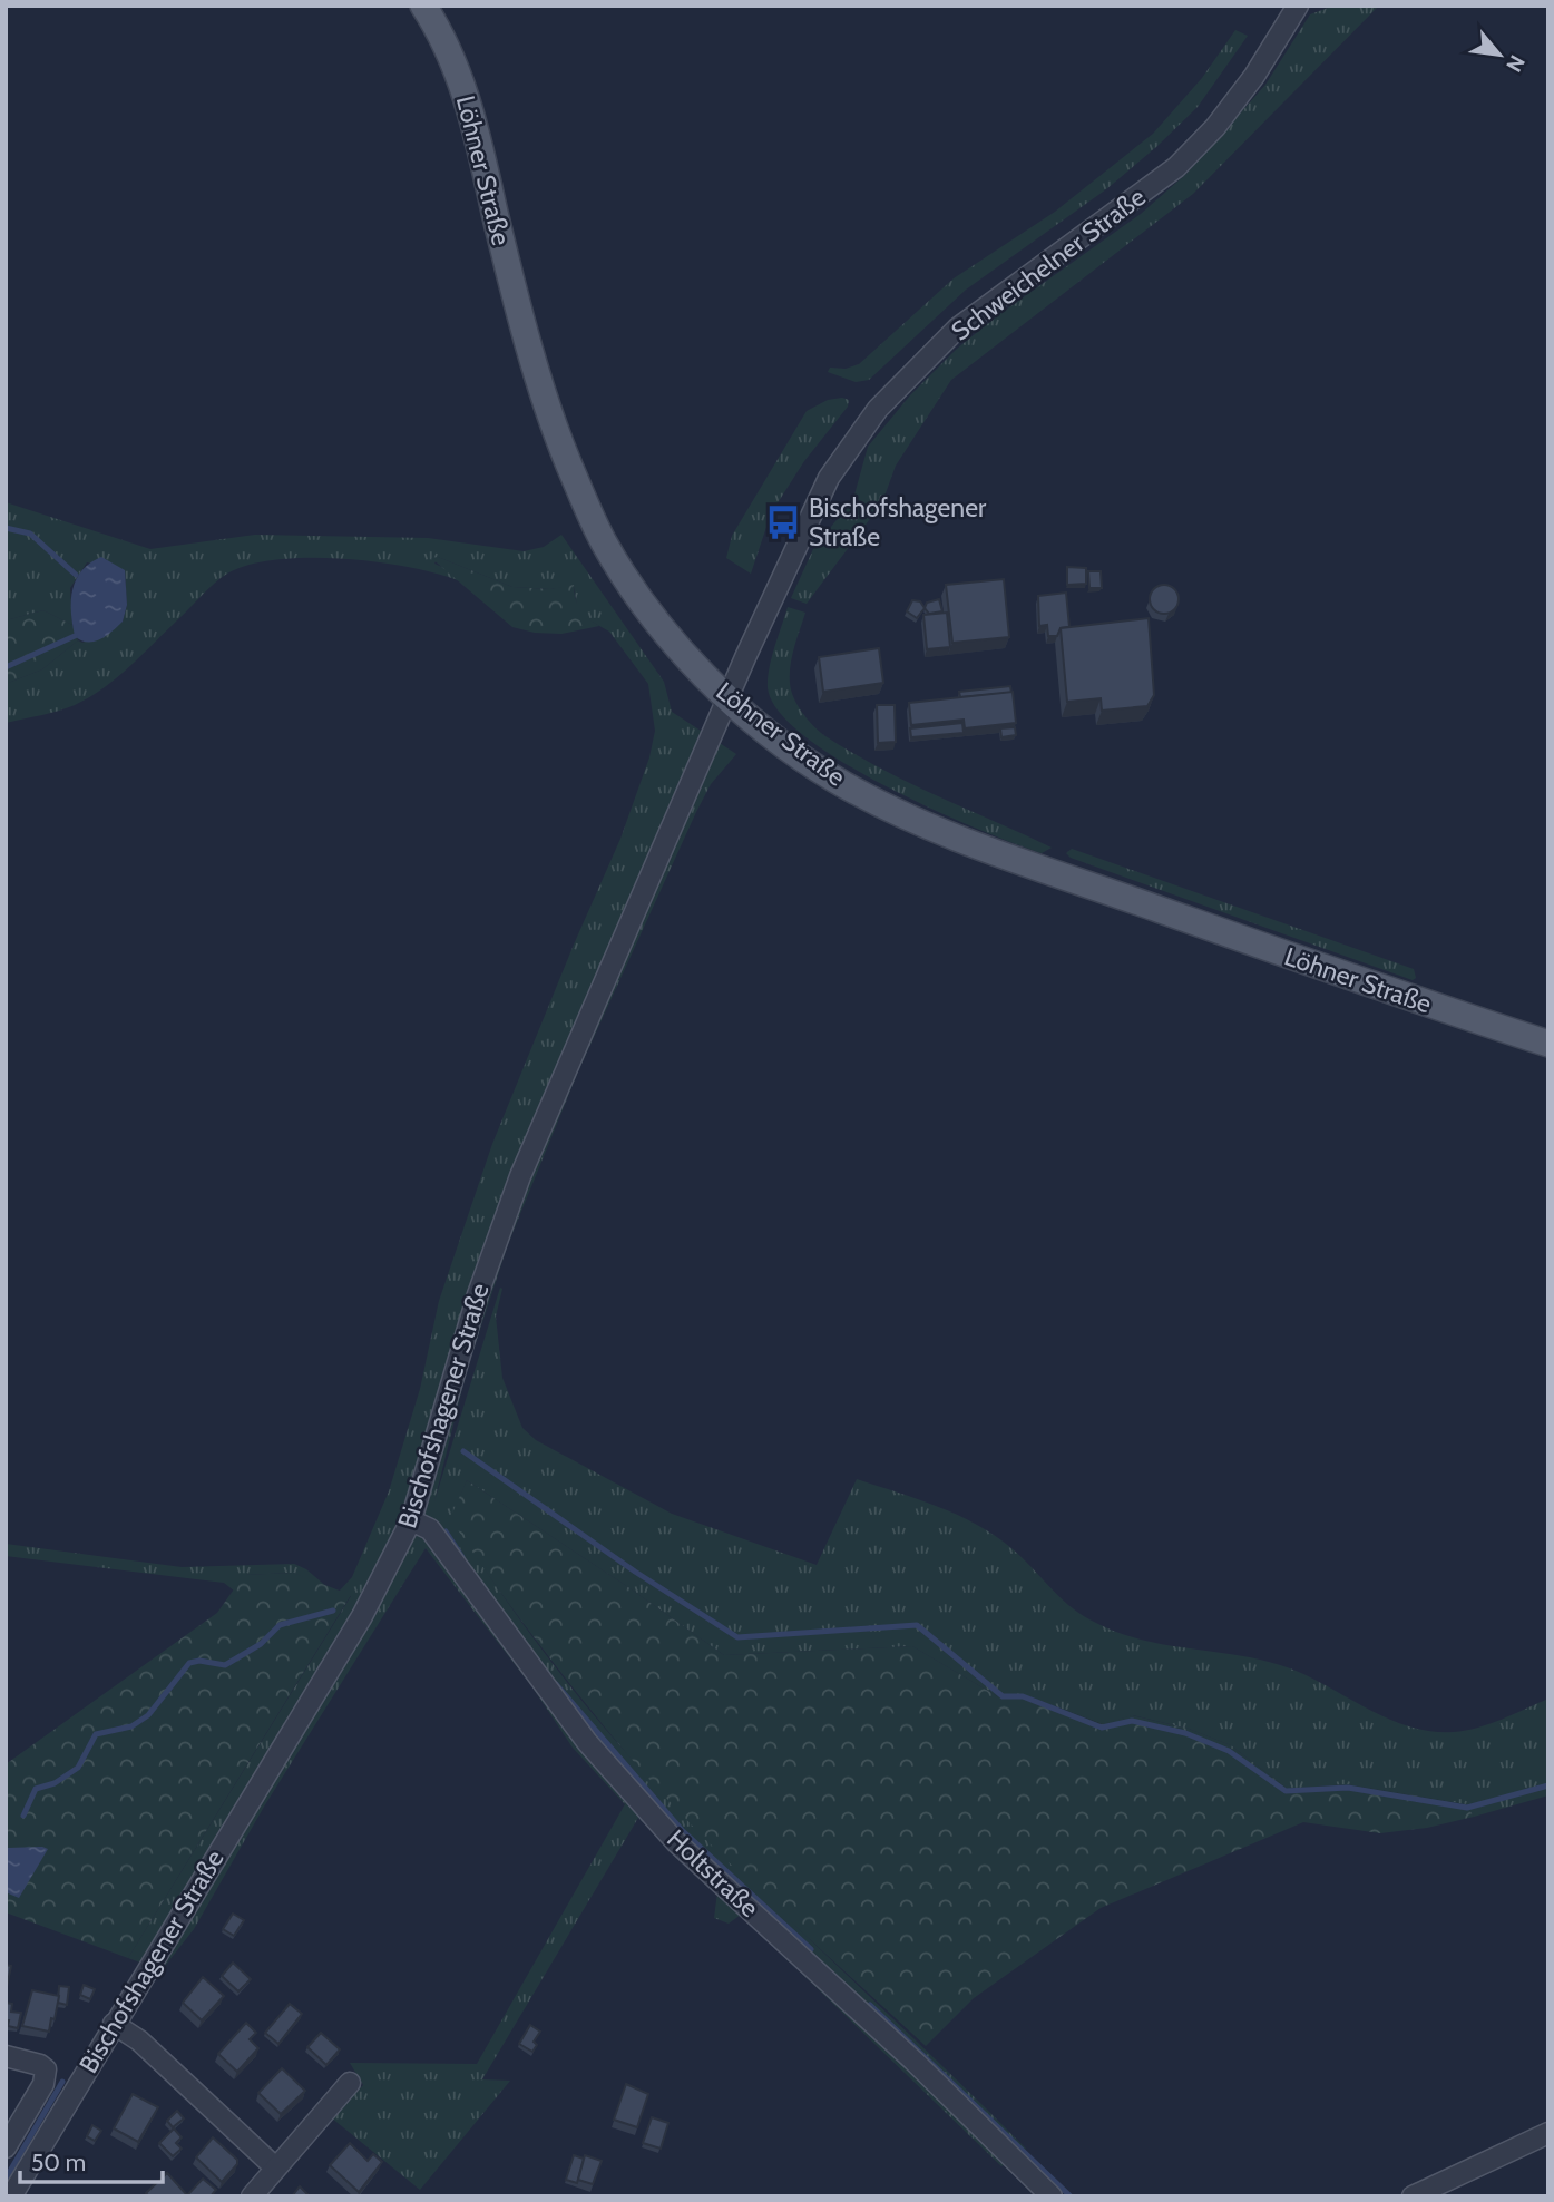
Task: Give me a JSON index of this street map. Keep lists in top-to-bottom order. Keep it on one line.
{"streets":{"main road":["Löhner Straße"],"street":["Schweichelner Straße","Bischofshagener Straße","Holtstraße"]},"crossings":[["Löhner Straße","Schweichelner Straße"],["Löhner Straße","Bischofshagener Straße"],["Schweichelner Straße","Bischofshagener Straße"],["Bischofshagener Straße","Holtstraße"]],"places":{"bus stop":["Bischofshagener Straße"]},"scale_bar":"50 m","north":"bottom right"}
